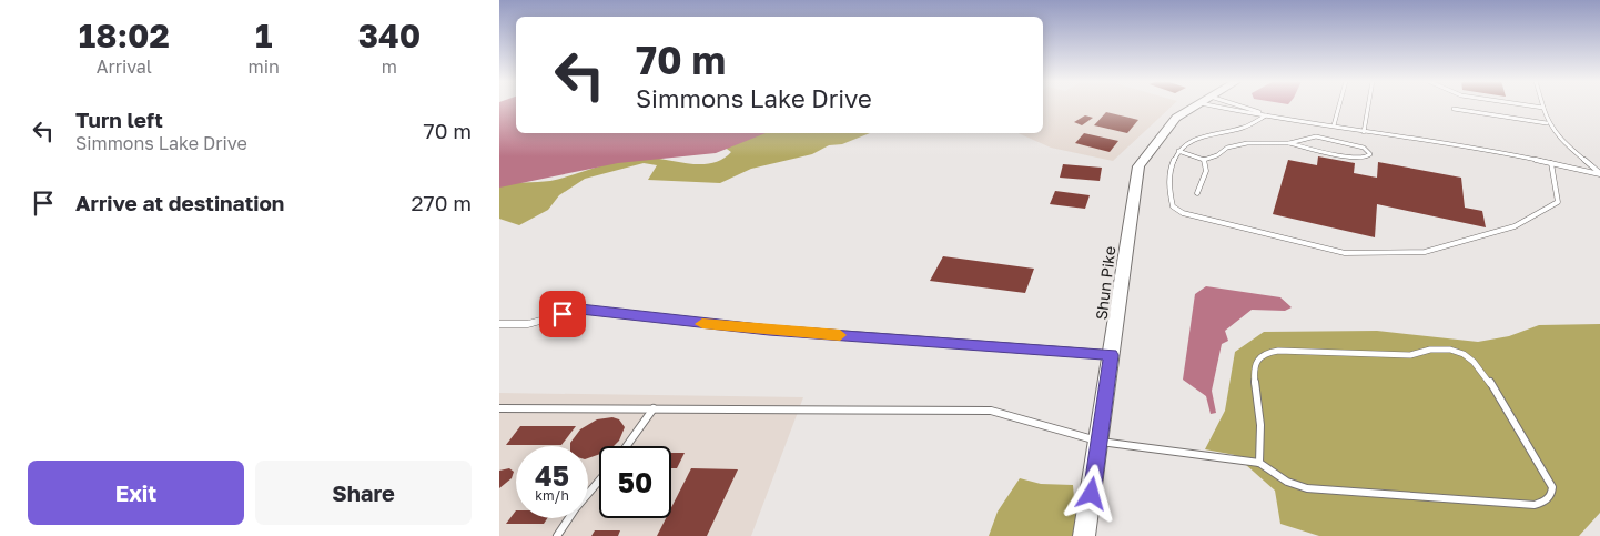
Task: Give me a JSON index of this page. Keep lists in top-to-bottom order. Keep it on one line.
{"streets":{"main road":["Shun Pike"]},"page":{"eta":["18:02","Arrival","1","min","340","m"],"turn":["70 m","Simmons Lake Drive"],"list":[{"name":"Turn left","note":"Simmons Lake Drive","value":"70 m"},{"name":"Arrive at destination","value":"270 m"}],"speed":"45 km/h","limit":"50","buttons":["Exit","Share"]}}
